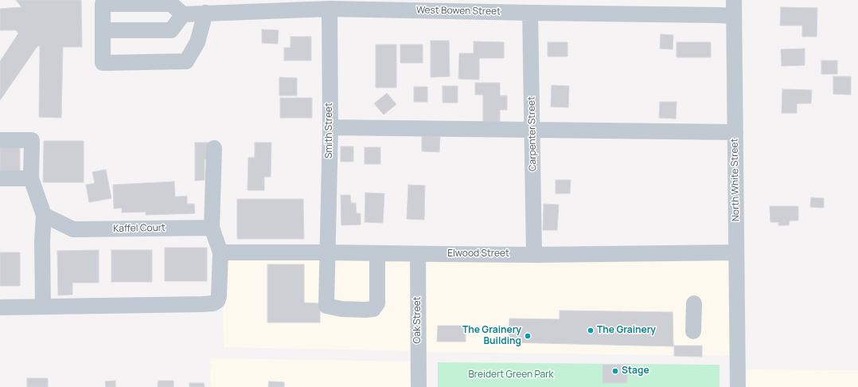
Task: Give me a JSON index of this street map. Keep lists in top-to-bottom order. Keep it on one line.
{"streets":{"street":["West Bowen Street","Smith Street","Carpenter Street","North White Street","Kaffel Court","Elwood Street","Oak Street"]},"crossings":[["West Bowen Street","Smith Street"],["West Bowen Street","Carpenter Street"],["West Bowen Street","North White Street"],["Smith Street","Elwood Street"],["Carpenter Street","Elwood Street"],["North White Street","Elwood Street"],["Elwood Street","Oak Street"]],"parks":["Breidert Green Park"],"places":["The Grainery","The Grainery Building","Stage"]}
